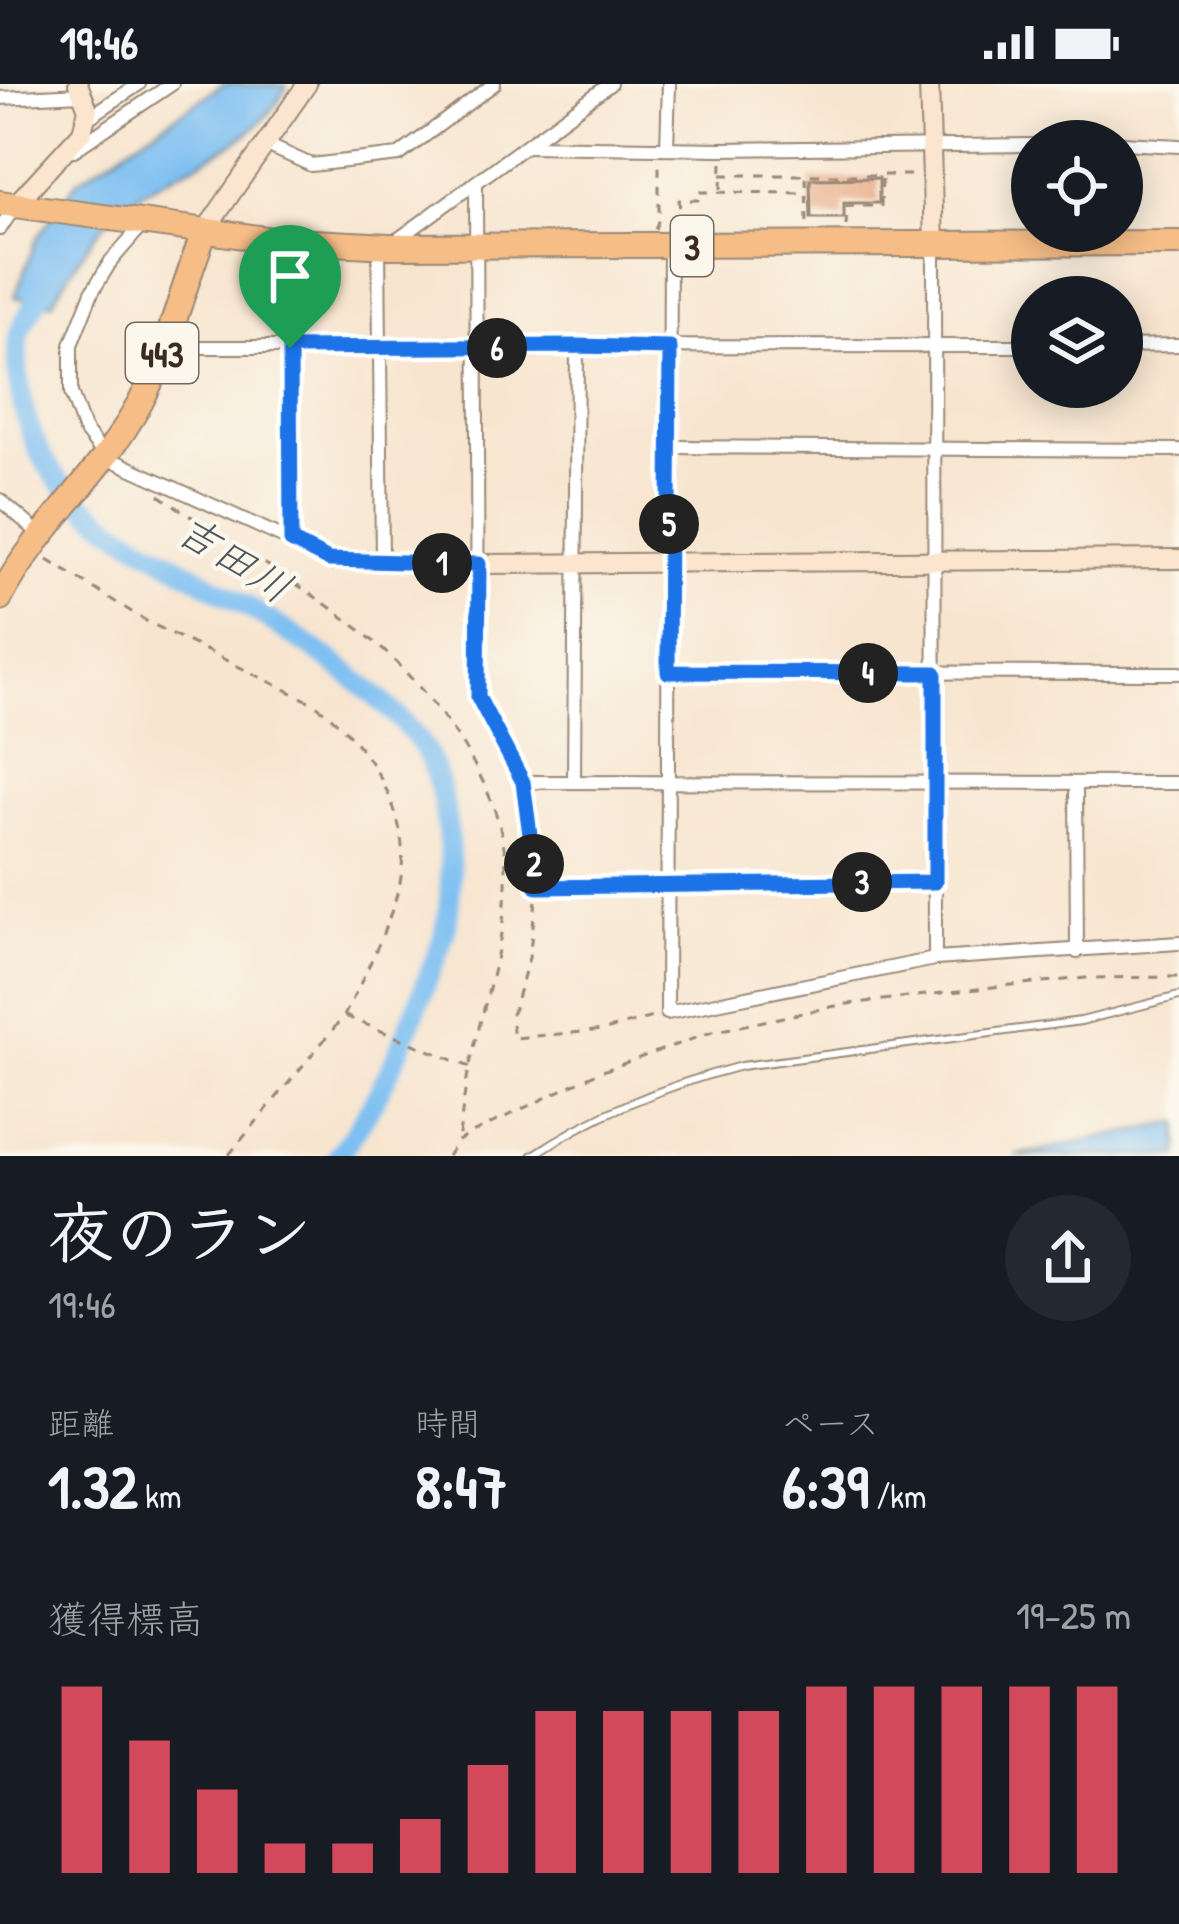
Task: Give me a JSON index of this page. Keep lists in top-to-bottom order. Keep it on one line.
{"streets":{"highway":["3","443"]},"crossings":[["3","443"]],"water":["吉田川"],"page":{"status":"19:46","pins":["6","5","1","4","2","3"],"heading":["夜のラン","19:46"],"stats":[["距離","1.32 km"],["時間","8:47"],["ペース","6:39 /km"]],"chart":["獲得標高","19–25 m"]}}
